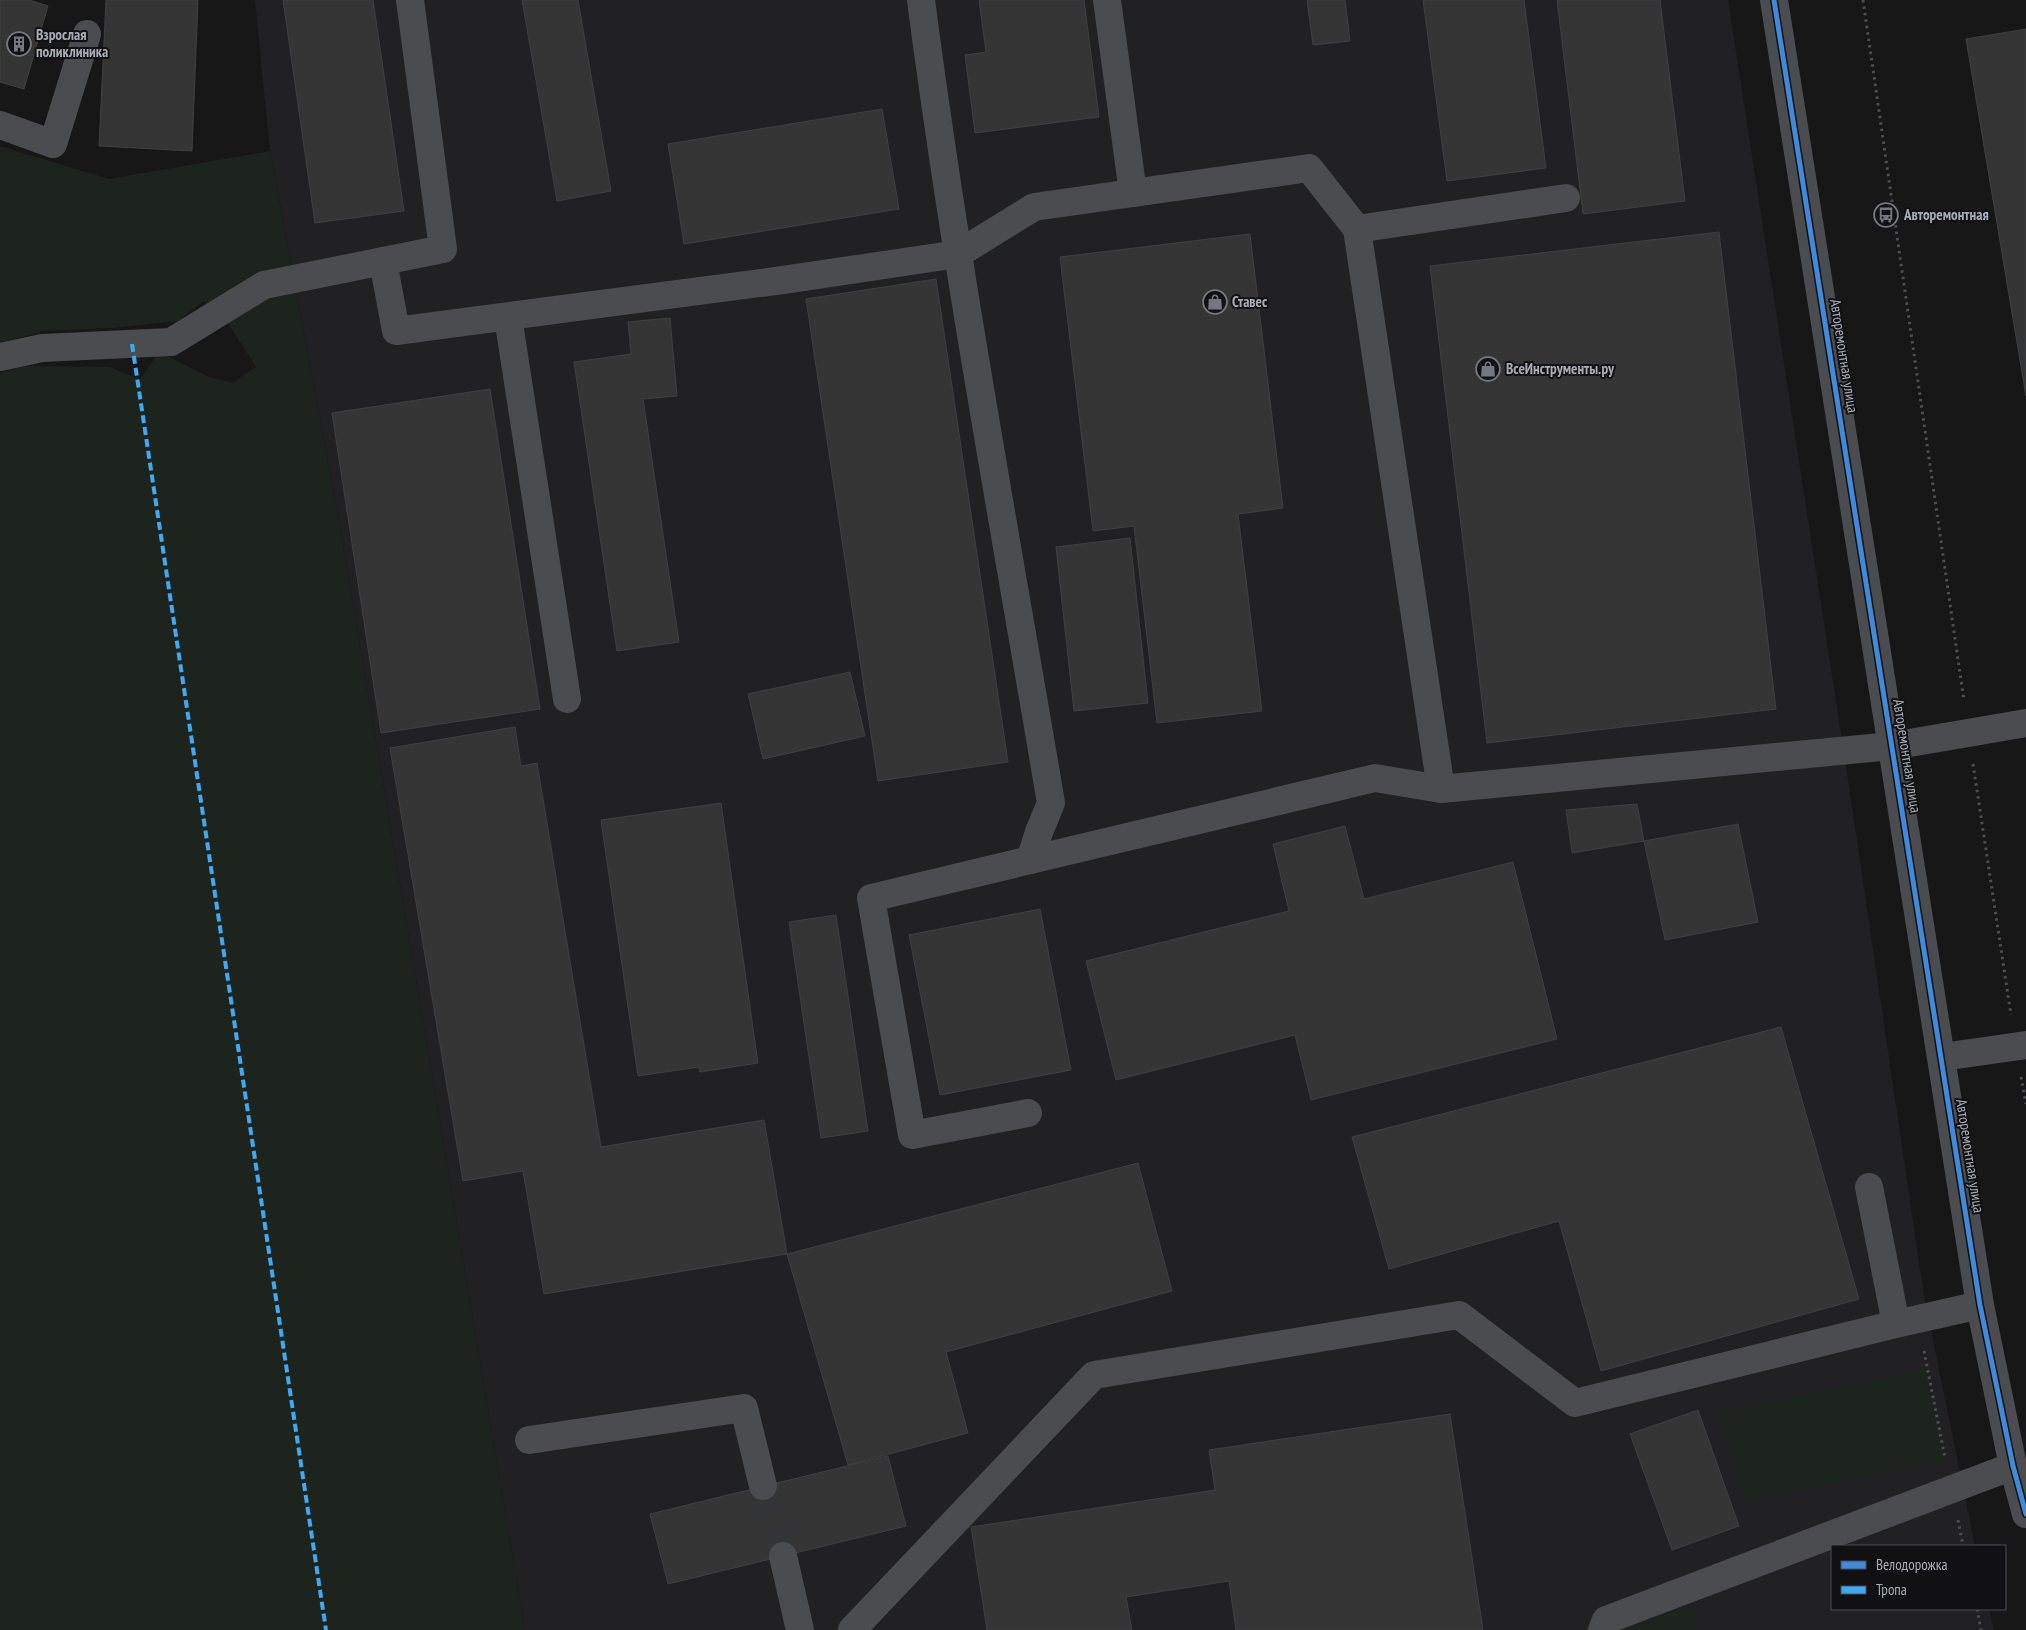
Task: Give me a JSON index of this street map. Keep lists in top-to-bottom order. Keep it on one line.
{"streets":{"street":["Авторемонтная улица"]},"places":{"building":["Взрослая поликлиника"],"bus stop":["Авторемонтная"],"shop":["Ставес","ВсеИнструменты.ру"]},"legend":["Велодорожка","Тропа"]}
